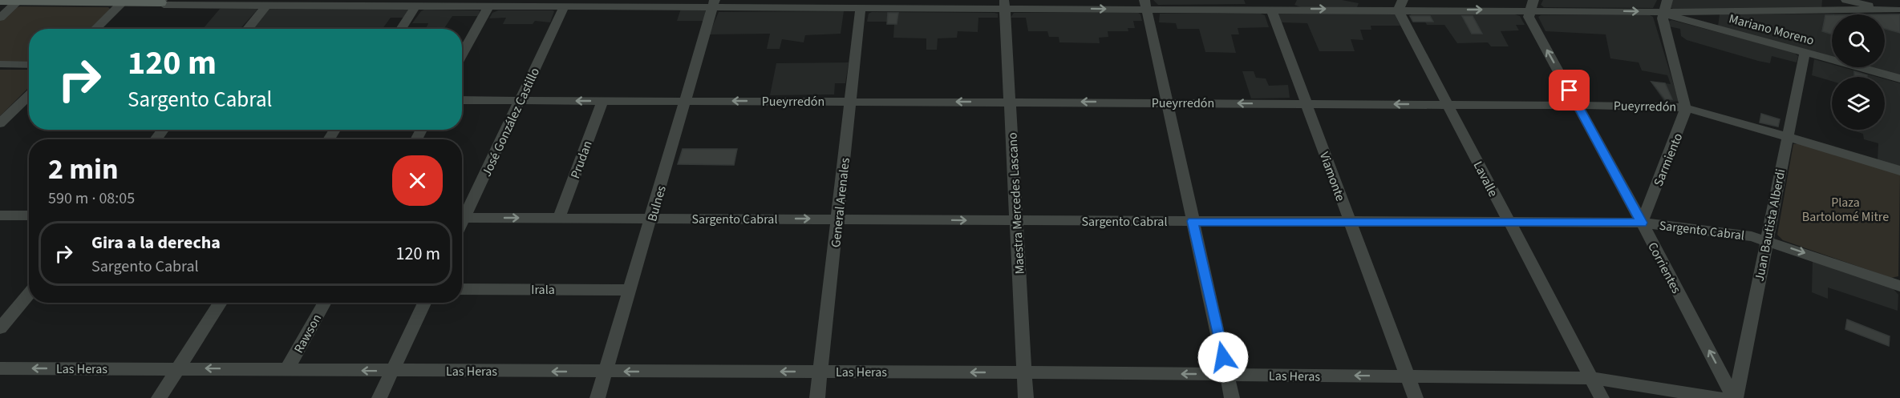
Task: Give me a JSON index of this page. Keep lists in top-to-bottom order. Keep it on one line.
{"streets":{"street":["Mariano Moreno","Pueyrredón","José González Castillo","Prudan","Sarmiento","Viamonte","Lavalle","General Arenales","Bulnes","Maestra Mercedes Lascano","Sargento Cabral","Juan Bautista Alberdi","Corrientes","Irala","Rawson","Las Heras"]},"crossings":[["Mariano Moreno","Juan Bautista Alberdi"],["Pueyrredón","José González Castillo"],["Pueyrredón","Prudan"],["Pueyrredón","Sarmiento"],["Pueyrredón","Viamonte"],["Pueyrredón","Lavalle"],["Pueyrredón","General Arenales"],["Pueyrredón","Bulnes"],["Pueyrredón","Maestra Mercedes Lascano"],["Pueyrredón","Juan Bautista Alberdi"],["Pueyrredón","Corrientes"],["Prudan","Sargento Cabral"],["Sarmiento","Sargento Cabral"],["Sarmiento","Corrientes"],["Viamonte","Sargento Cabral"],["Viamonte","Las Heras"],["Lavalle","Sargento Cabral"],["Lavalle","Las Heras"],["General Arenales","Sargento Cabral"],["General Arenales","Las Heras"],["Bulnes","Sargento Cabral"],["Bulnes","Irala"],["Bulnes","Las Heras"],["Maestra Mercedes Lascano","Sargento Cabral"],["Maestra Mercedes Lascano","Las Heras"],["Sargento Cabral","Juan Bautista Alberdi"],["Sargento Cabral","Corrientes"],["Juan Bautista Alberdi","Corrientes"],["Rawson","Las Heras"]],"one_way":["Sargento Cabral","Corrientes","Las Heras"],"parks":["Plaza Bartolomé Mitre"],"page":{"turn":["120 m","Sargento Cabral"],"heading":["2 min","590 m · 08:05"],"list":[{"name":"Gira a la derecha","note":"Sargento Cabral","value":"120 m"}]}}
